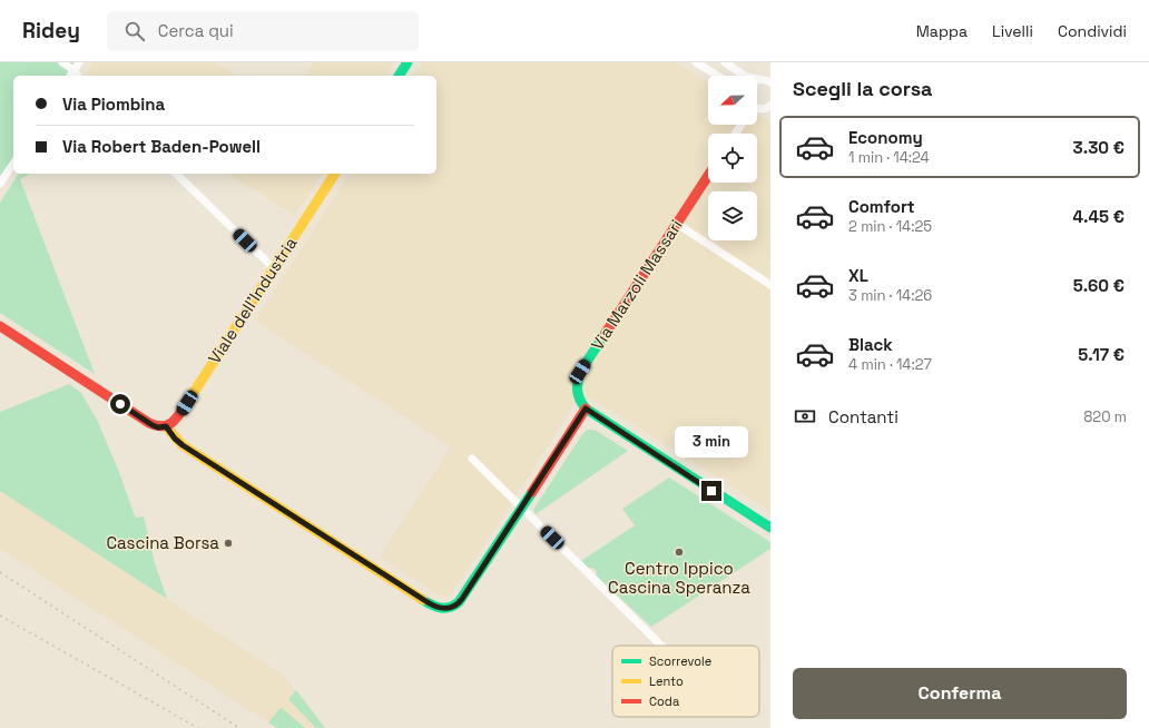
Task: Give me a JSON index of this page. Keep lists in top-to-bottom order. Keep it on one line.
{"streets":{"street":["Via Marzoli Massari","Viale dell'Industria"]},"places":["Cascina Borsa","Centro Ippico Cascina Speranza"],"legend":["Scorrevole","Lento","Coda"],"north":"left","page":{"header":"Ridey","search":"Cerca qui","nav":["Mappa","Livelli","Condividi"],"heading":"Scegli la corsa","banner":["Via Piombina","Via Robert Baden-Powell"],"list":[{"name":"Economy","note":"1 min · 14:24","value":"3.30 €"},{"name":"Comfort","note":"2 min · 14:25","value":"4.45 €"},{"name":"XL","note":"3 min · 14:26","value":"5.60 €"},{"name":"Black","note":"4 min · 14:27","value":"5.17 €"}],"pay":["Contanti","820 m"],"bubble":"3 min","buttons":"Conferma"}}
